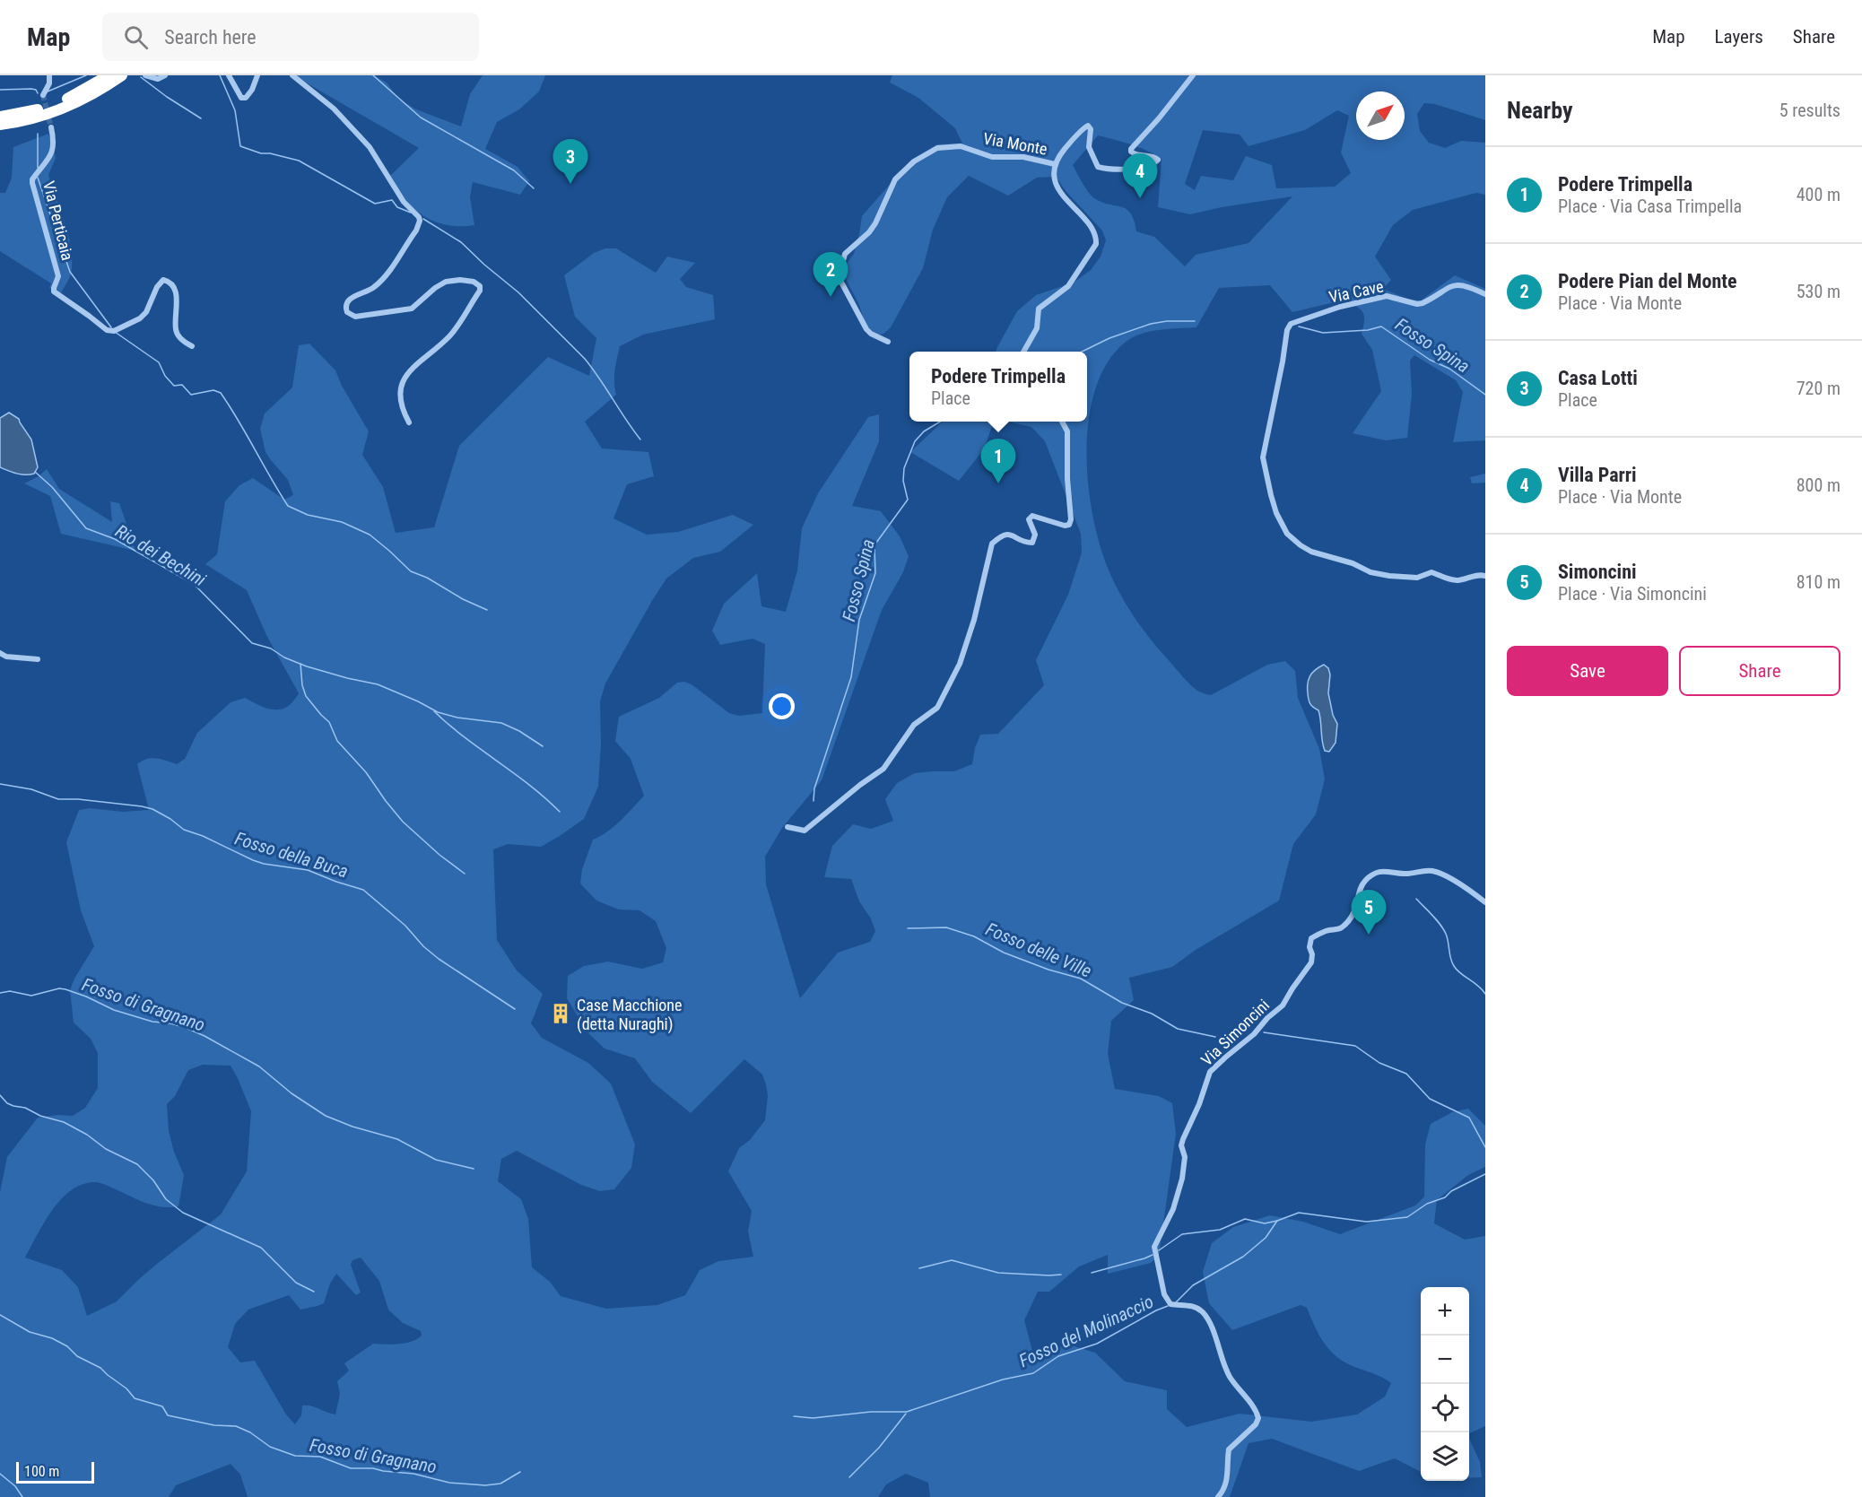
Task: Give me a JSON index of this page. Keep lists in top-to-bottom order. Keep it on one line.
{"streets":{"street":["Via Monte","Via Perticaia","Via Cave","Via Simoncini"]},"water":["Fosso Spina","Rio dei Bechini","Fosso della Buca","Fosso delle Ville","Fosso di Gragnano","Fosso del Molinaccio"],"places":{"building":["Case Macchione (detta Nuraghi)"]},"scale_bar":"100 m","north":"top right","page":{"header":"Map","search":"Search here","nav":["Map","Layers","Share"],"heading":["Nearby","5 results"],"pins":["3","4","2","1","5"],"list":[{"mark":"1","name":"Podere Trimpella","note":"Place · Via Casa Trimpella","value":"400 m"},{"mark":"2","name":"Podere Pian del Monte","note":"Place · Via Monte","value":"530 m"},{"mark":"3","name":"Casa Lotti","note":"Place","value":"720 m"},{"mark":"4","name":"Villa Parri","note":"Place · Via Monte","value":"800 m"},{"mark":"5","name":"Simoncini","note":"Place · Via Simoncini","value":"810 m"}],"popup":["Podere Trimpella","Place"],"buttons":["Save","Share"],"map_buttons":["+","−"],"scale":"100 m"}}
